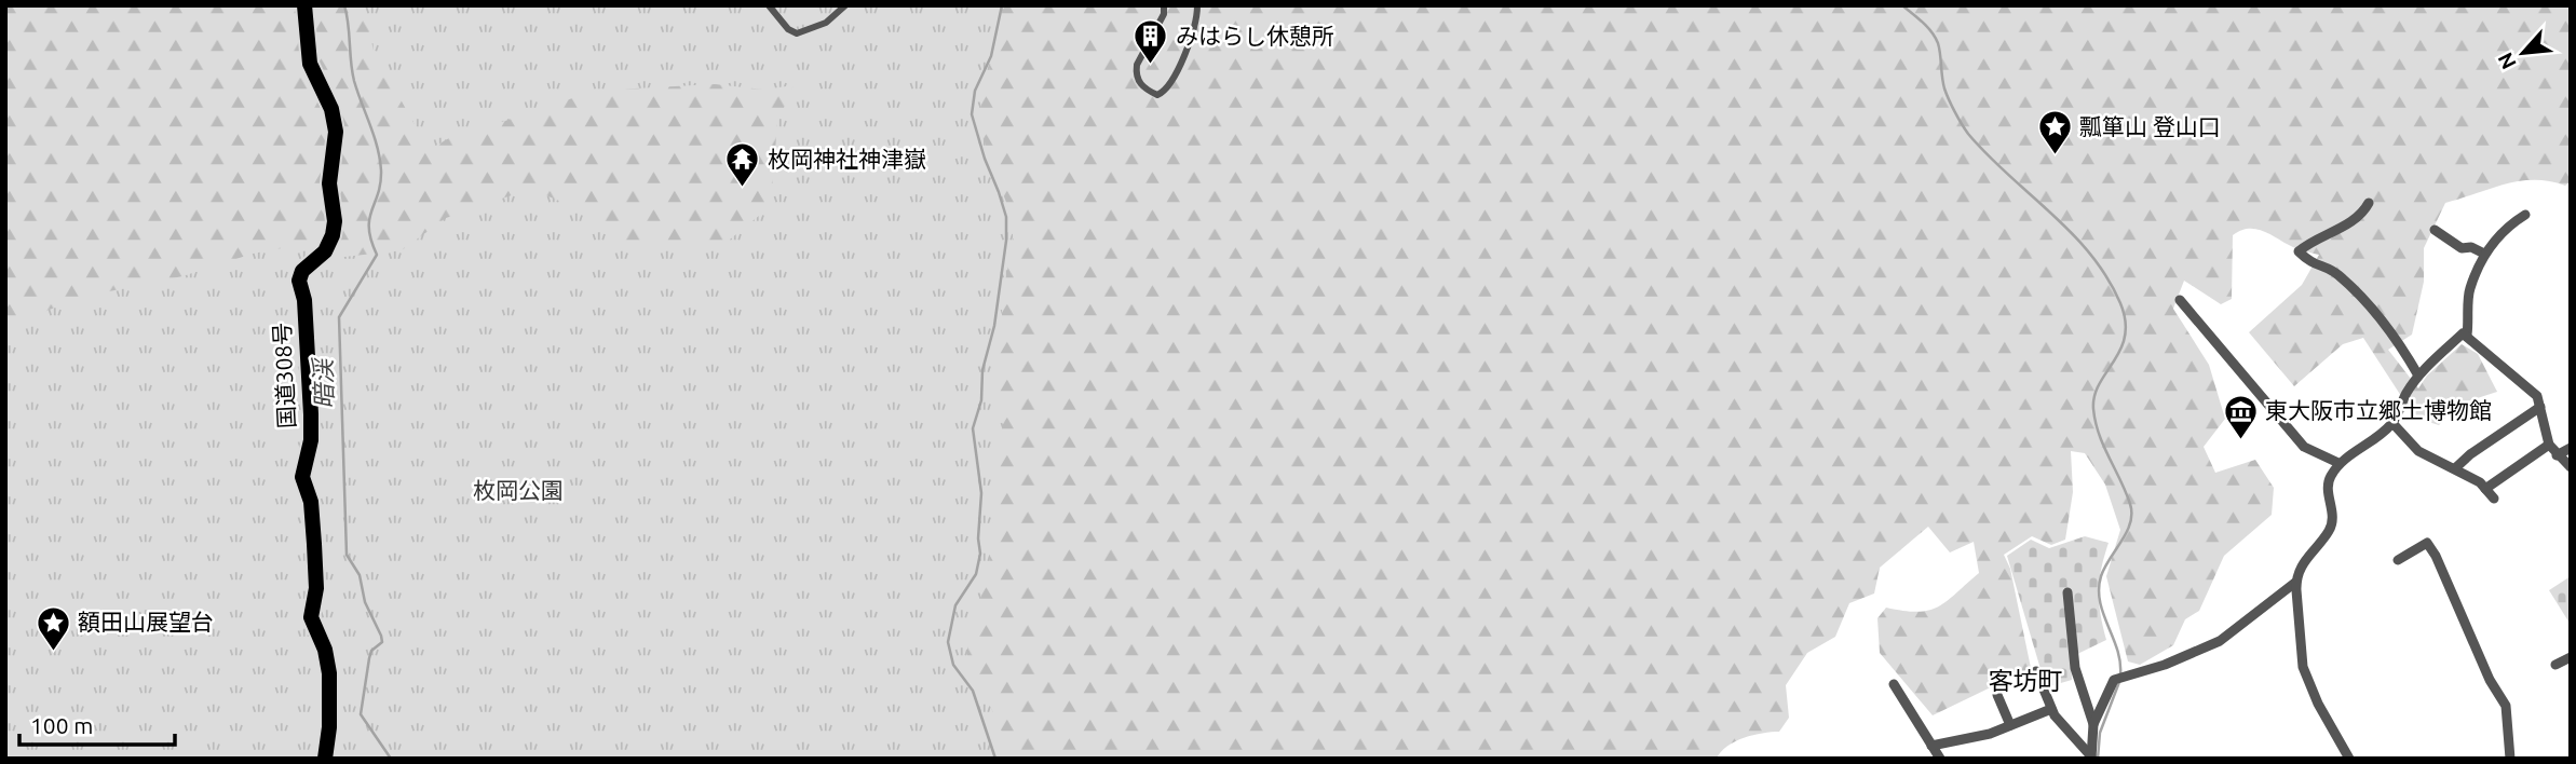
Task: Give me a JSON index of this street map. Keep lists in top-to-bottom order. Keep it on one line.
{"streets":{"highway":["国道308号"]},"districts":["客坊町"],"water":["暗渓"],"parks":["枚岡公園"],"places":{"building":["みはらし休憩所"],"place":["瓢箪山 登山口","額田山展望台"],"temple":["枚岡神社神津嶽"],"museum":["東大阪市立郷土博物館"]},"scale_bar":"100 m","north":"bottom left"}
